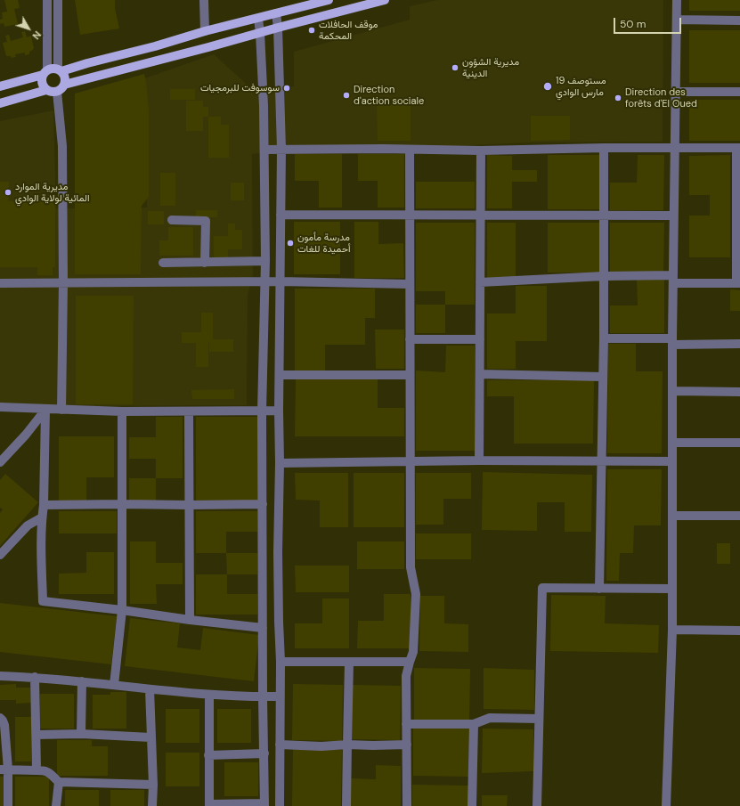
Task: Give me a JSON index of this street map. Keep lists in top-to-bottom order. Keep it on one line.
{"places":["موقف الحافلات المحكمة","مديرية الشؤون الدينية","مستوصف 19 مارس الوادي","سوسوفت للبرمجيات","Direction d'action sociale","Direction des forêts d'El Oued","مديرية الموارد المائية لولاية الوادي","مدرسة مأمون أحميدة للغات"],"scale_bar":"50 m","north":"bottom right"}
